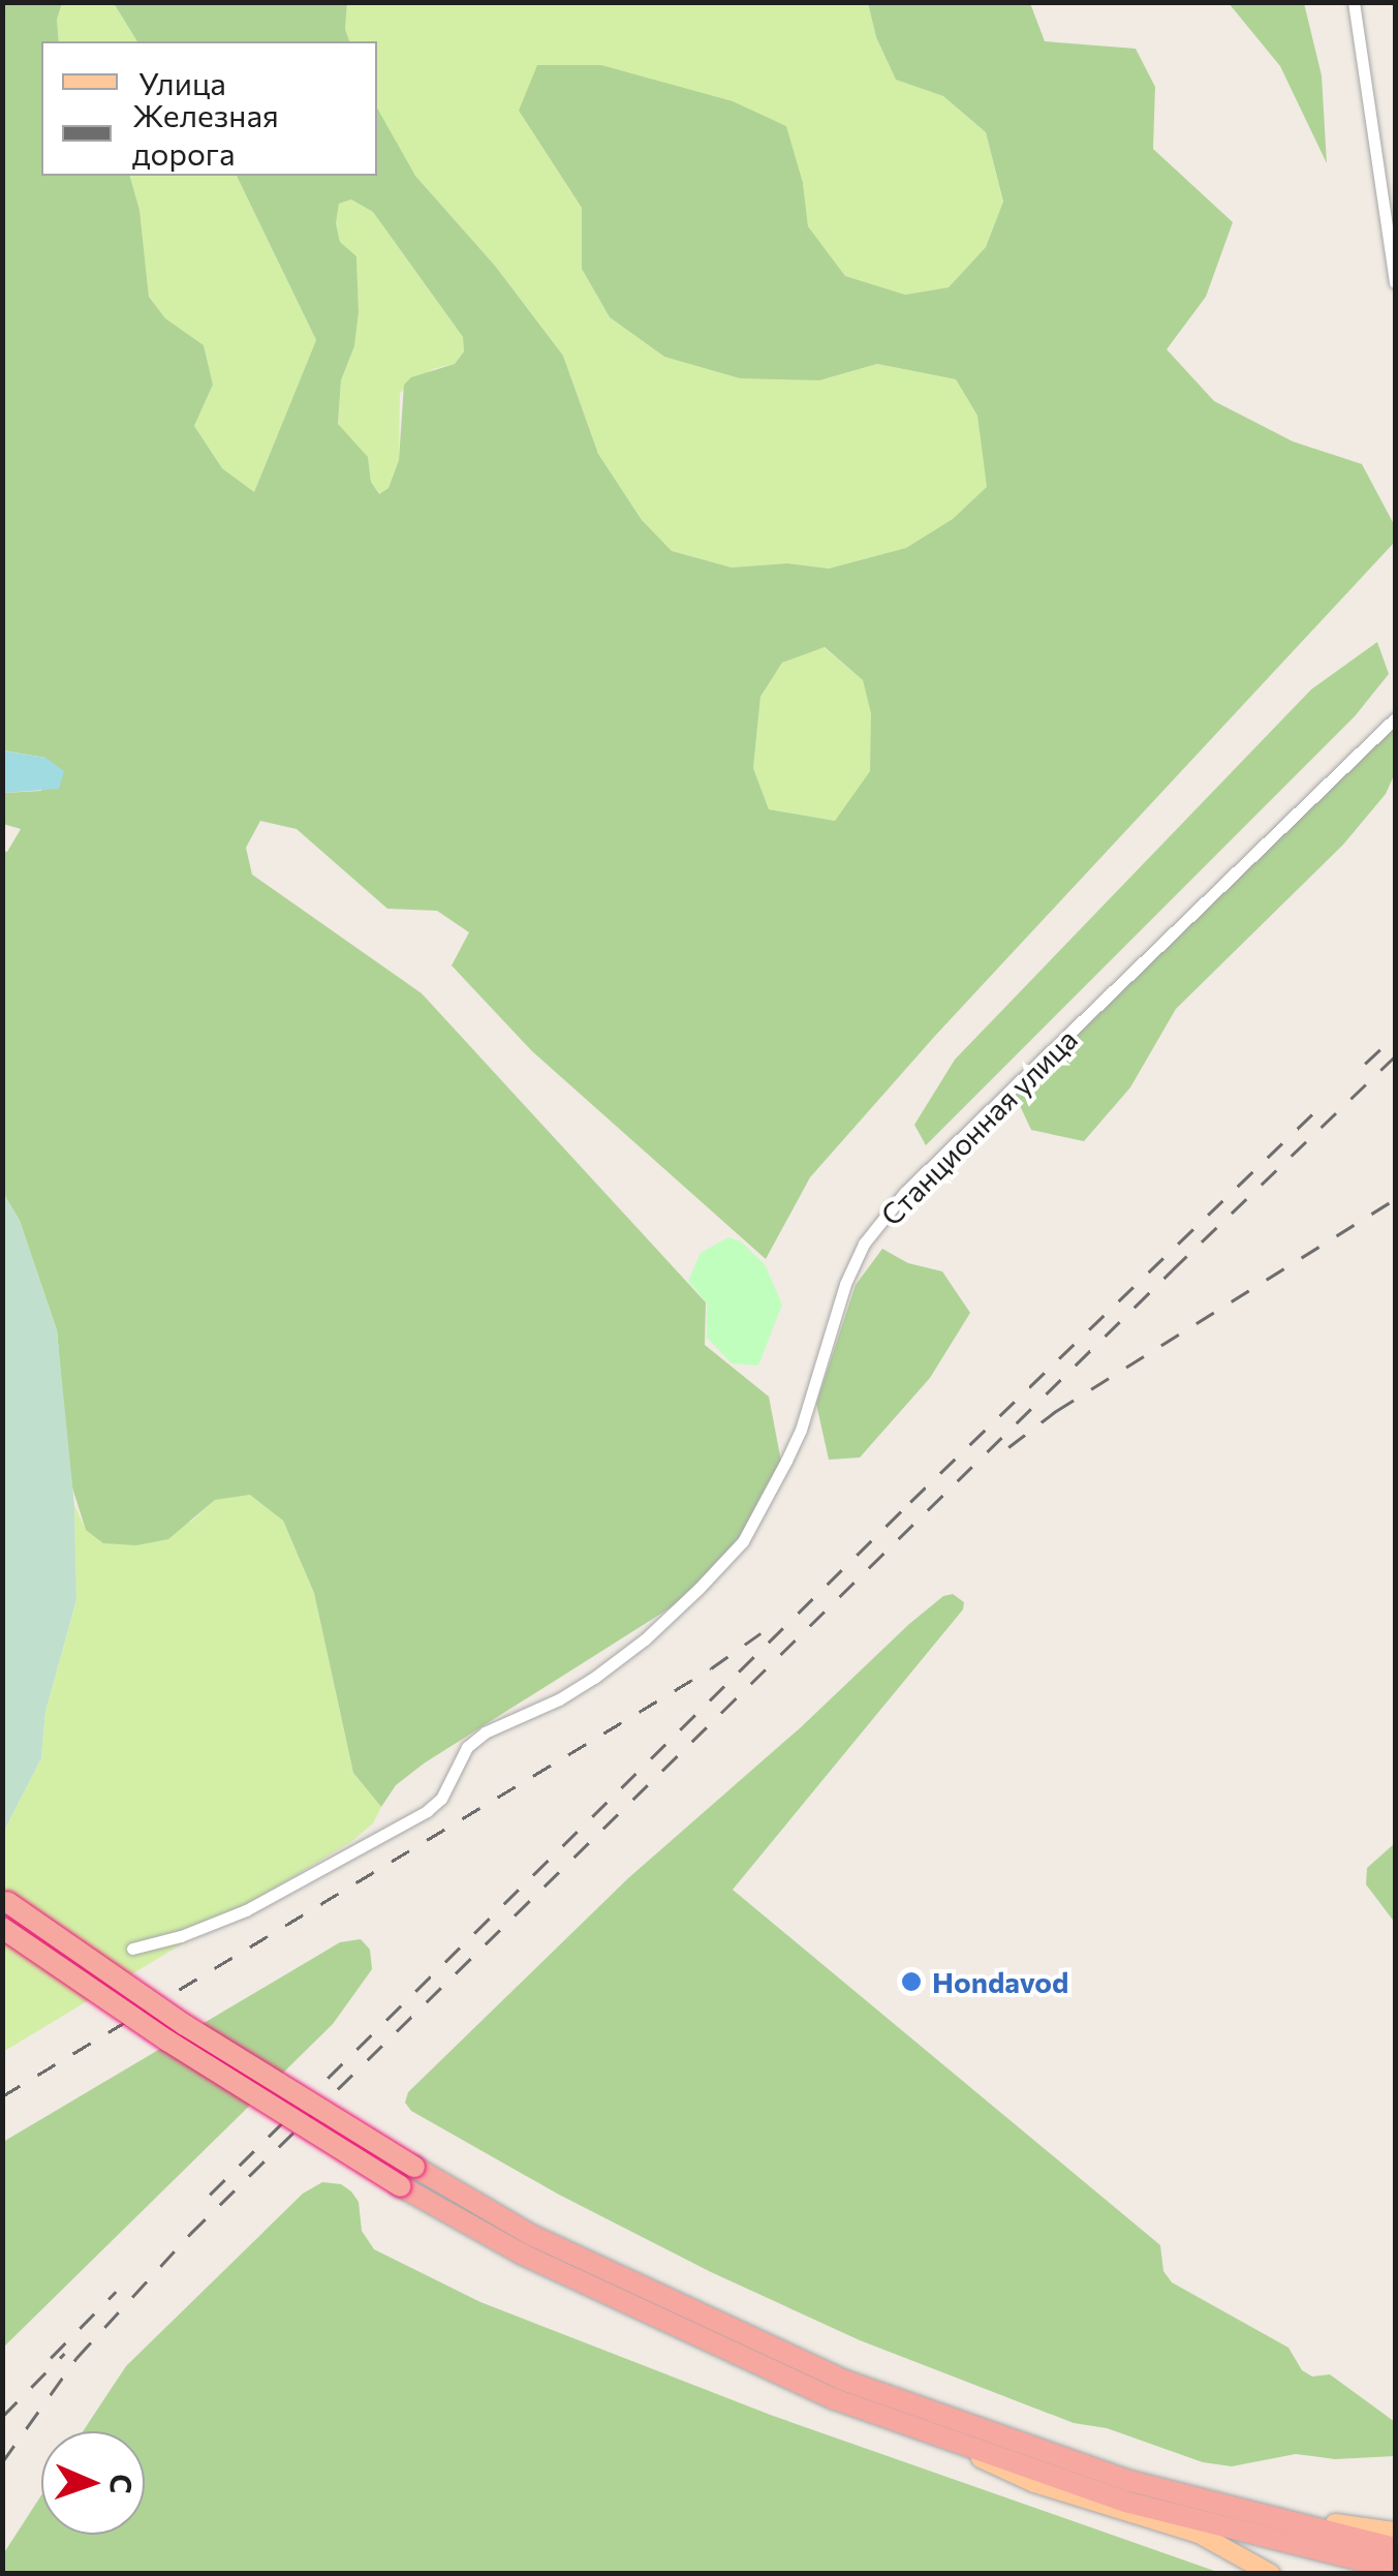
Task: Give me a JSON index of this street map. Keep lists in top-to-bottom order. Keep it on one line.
{"streets":{"street":["Станционная улица"]},"places":["Hondavod"],"legend":["Улица","Железная дорога"],"north":"right"}
